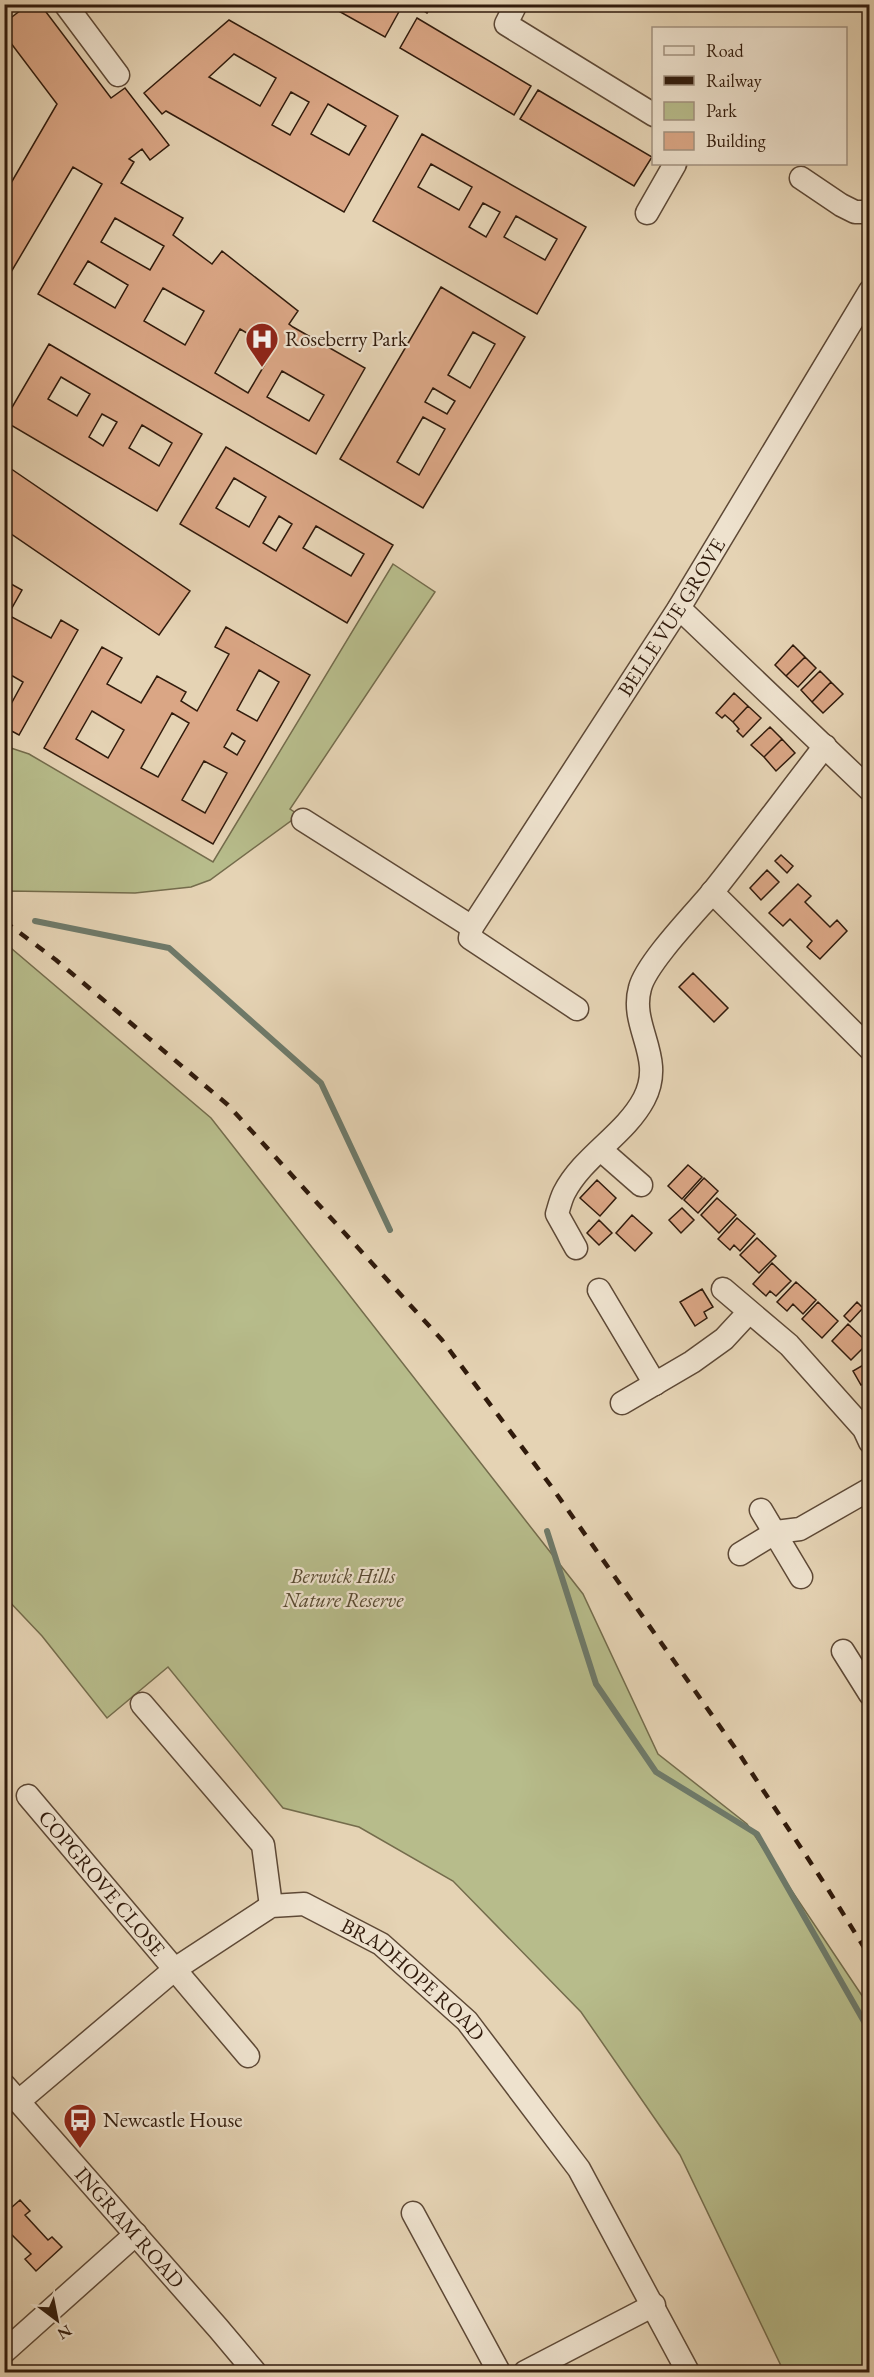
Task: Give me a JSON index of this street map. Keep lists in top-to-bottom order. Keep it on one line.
{"streets":{"street":["BELLE VUE GROVE","COPGROVE CLOSE","BRADHOPE ROAD","INGRAM ROAD"]},"crossings":[["COPGROVE CLOSE","BRADHOPE ROAD"],["BRADHOPE ROAD","INGRAM ROAD"]],"parks":["Berwick Hills Nature Reserve"],"places":{"hospital":["Roseberry Park"],"bus stop":["Newcastle House"]},"legend":["Road","Railway","Park","Building"],"north":"bottom right"}
